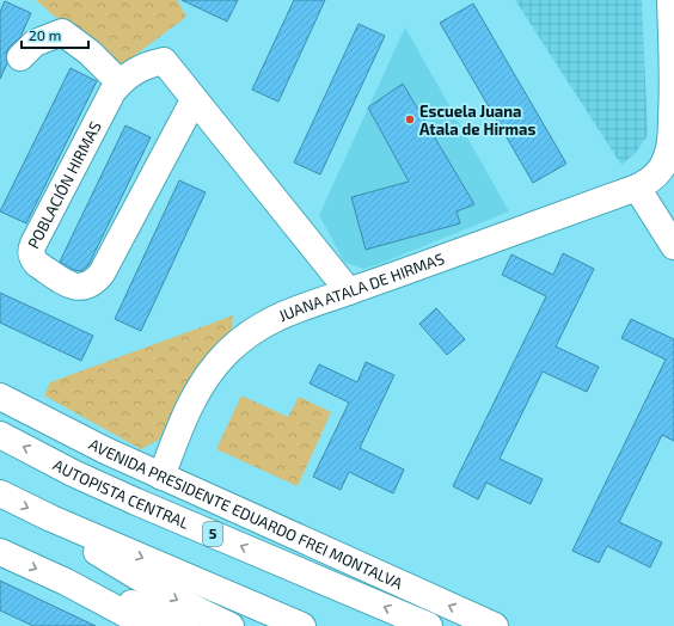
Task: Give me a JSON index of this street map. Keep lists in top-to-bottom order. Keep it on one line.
{"streets":{"main road":["POBLACIÓN HIRMAS","JUANA ATALA DE HIRMAS","AUTOPISTA CENTRAL","AVENIDA PRESIDENTE EDUARDO FREI MONTALVA","5"]},"crossings":[["POBLACIÓN HIRMAS","JUANA ATALA DE HIRMAS"],["JUANA ATALA DE HIRMAS","AVENIDA PRESIDENTE EDUARDO FREI MONTALVA"]],"places":["Escuela Juana Atala de Hirmas"],"scale_bar":"20 m"}
